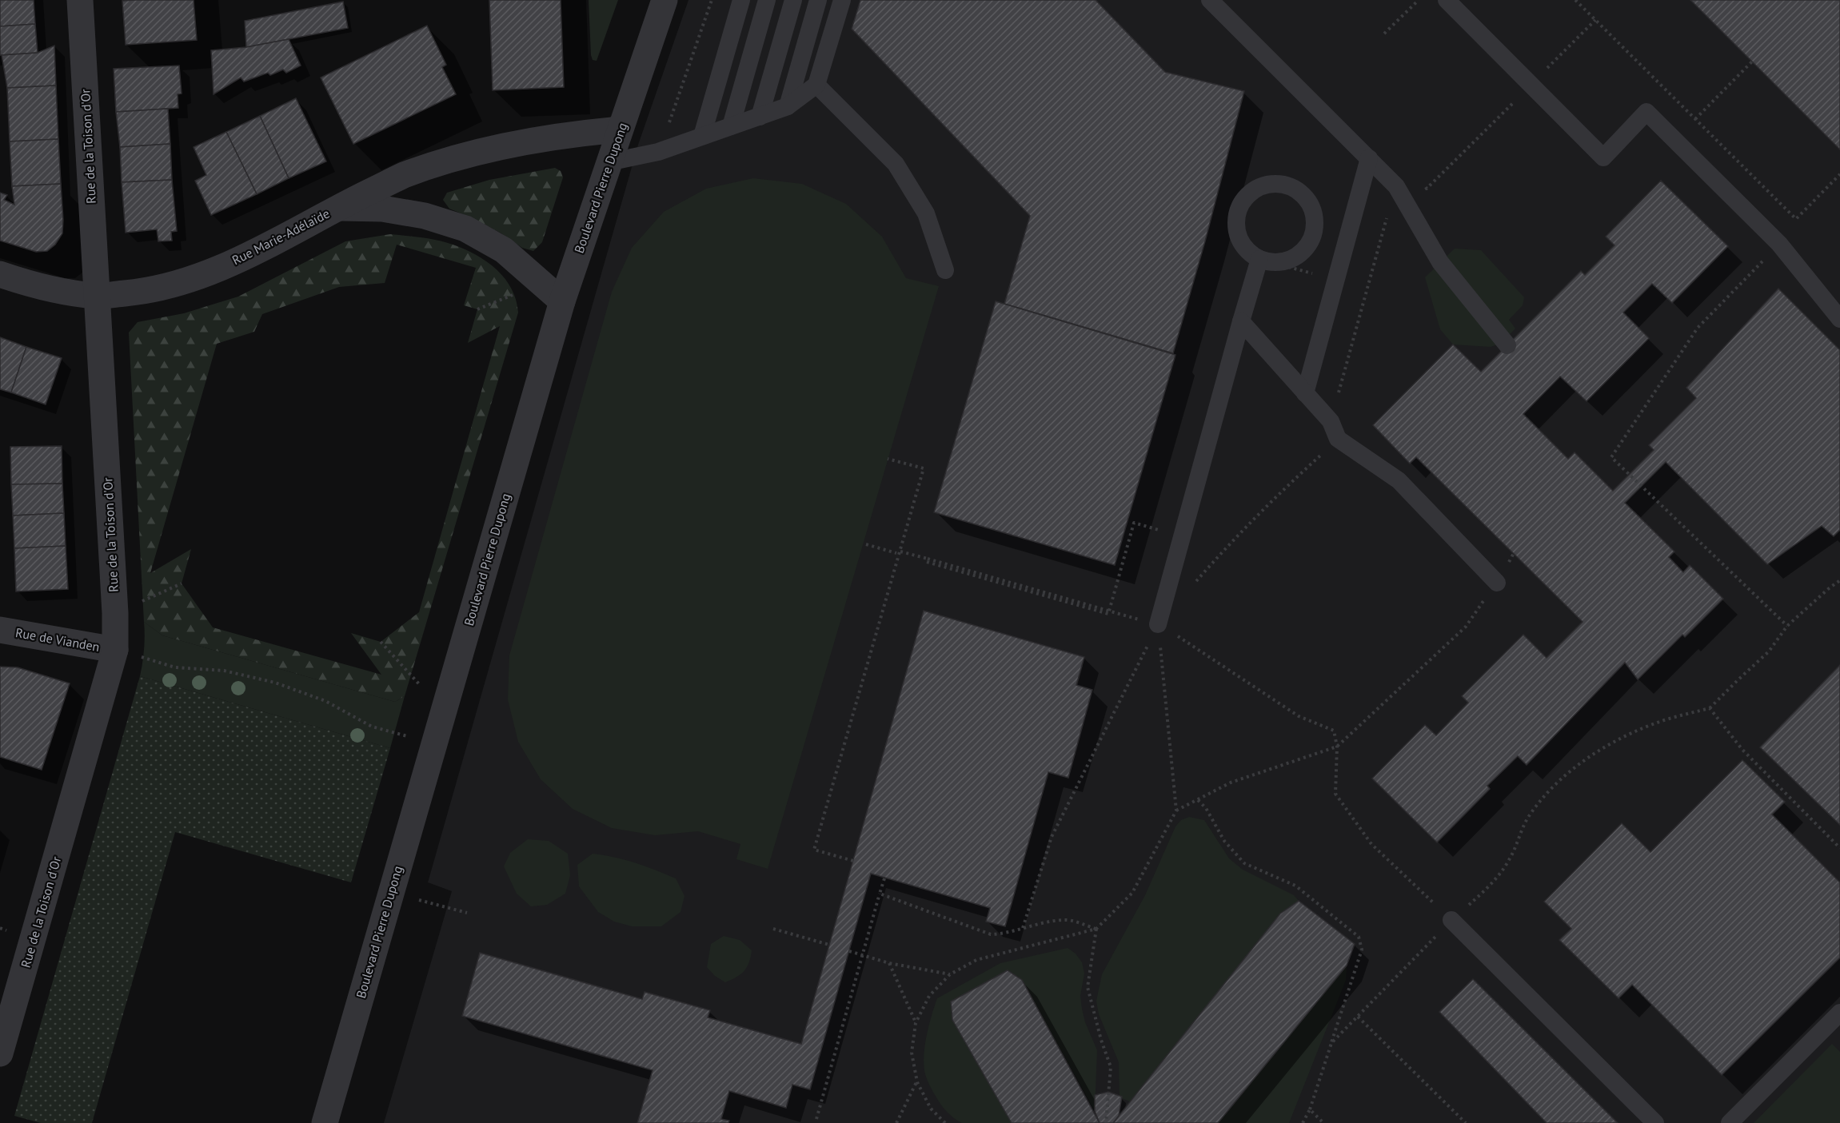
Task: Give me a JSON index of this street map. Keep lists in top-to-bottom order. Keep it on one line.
{"streets":{"street":["Rue de la Toison d'Or","Boulevard Pierre Dupong","Rue Marie-Adélaïde","Rue de Vianden"]},"crossings":[["Rue de la Toison d'Or","Rue Marie-Adélaïde"],["Rue de la Toison d'Or","Rue de Vianden"],["Boulevard Pierre Dupong","Rue Marie-Adélaïde"]]}
